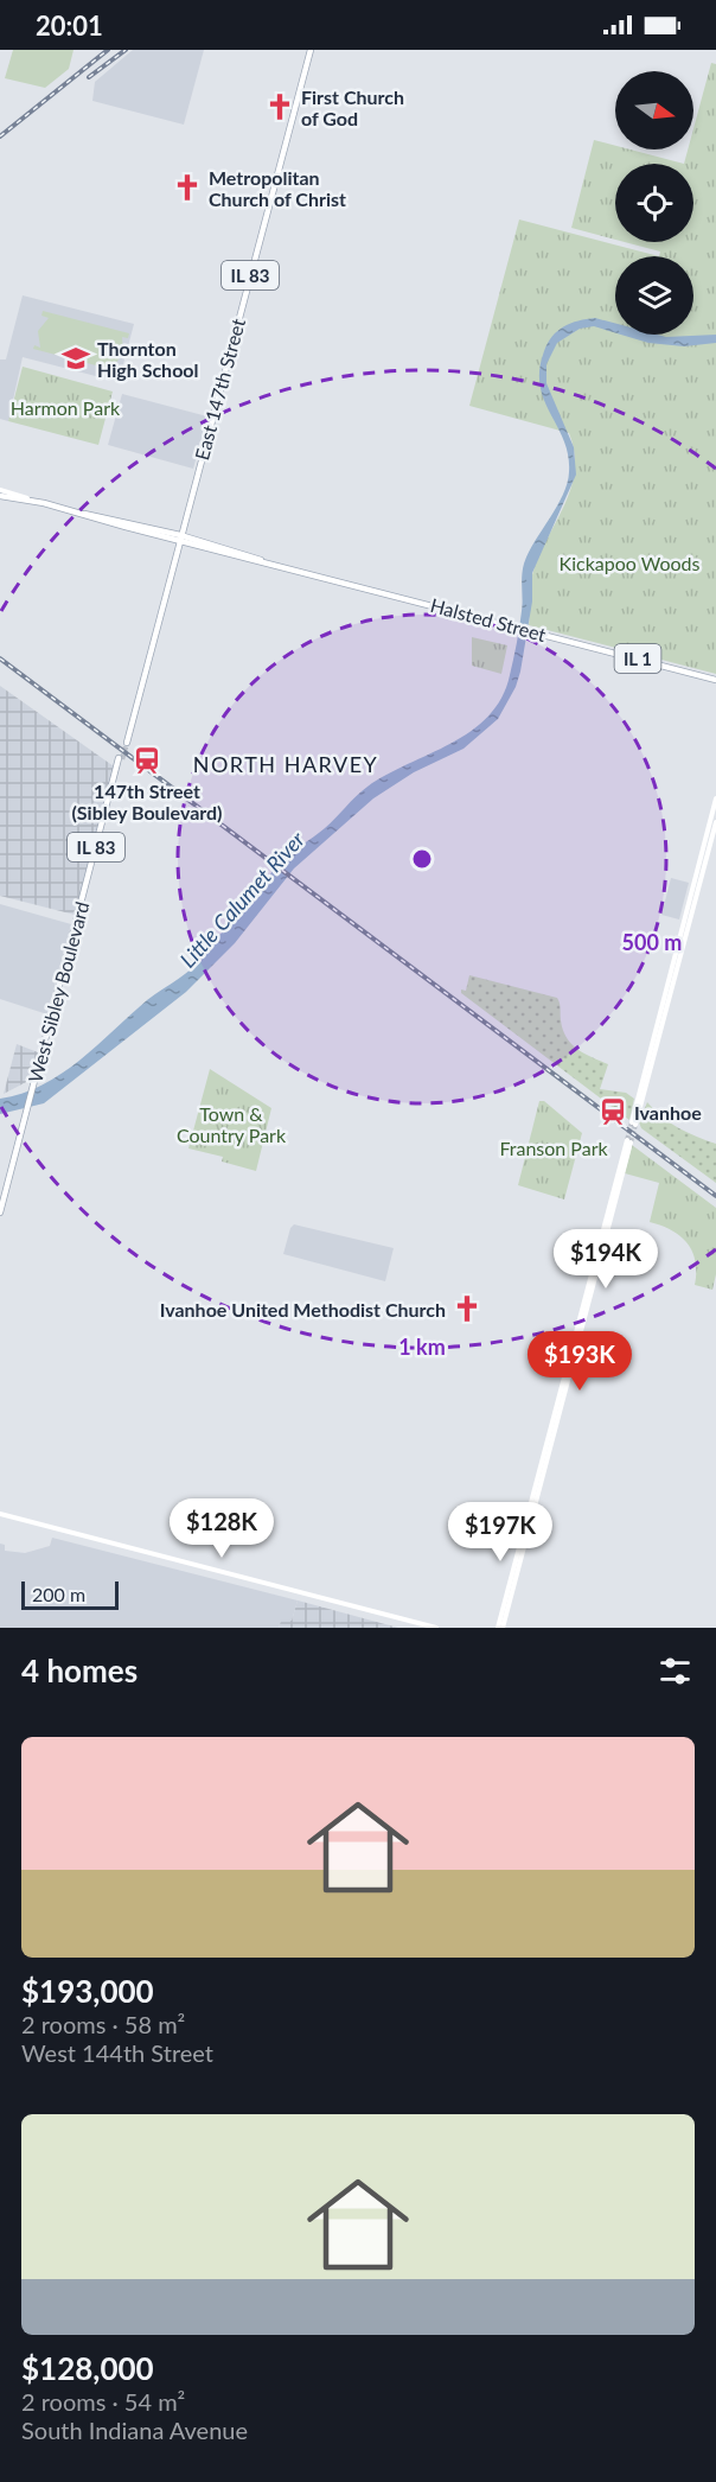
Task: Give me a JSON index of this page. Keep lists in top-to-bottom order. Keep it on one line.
{"streets":{"main road":["IL 83","East 147th Street","Halsted Street","IL 1","West Sibley Boulevard"]},"crossings":[["East 147th Street","Halsted Street"]],"districts":["NORTH HARVEY"],"water":["Little Calumet River"],"parks":["Harmon Park","Kickapoo Woods","Town & Country Park","Franson Park"],"places":{"church":["First Church of God","Metropolitan Church of Christ","Ivanhoe United Methodist Church"],"school or university":["Thornton High School"],"station":["147th Street (Sibley Boulevard)","Ivanhoe"]},"scale_bar":"200 m","north":"right","page":{"status":"20:01","price":["$194K","$193K","$128K","$197K"],"scale":"200 m","heading":"4 homes","list":[{"name":"$193,000","note":"2 rooms · 58 m² · West 144th Street"},{"name":"$128,000","note":"2 rooms · 54 m² · South Indiana Avenue"}]},"rings":["500 m","1 km"]}
